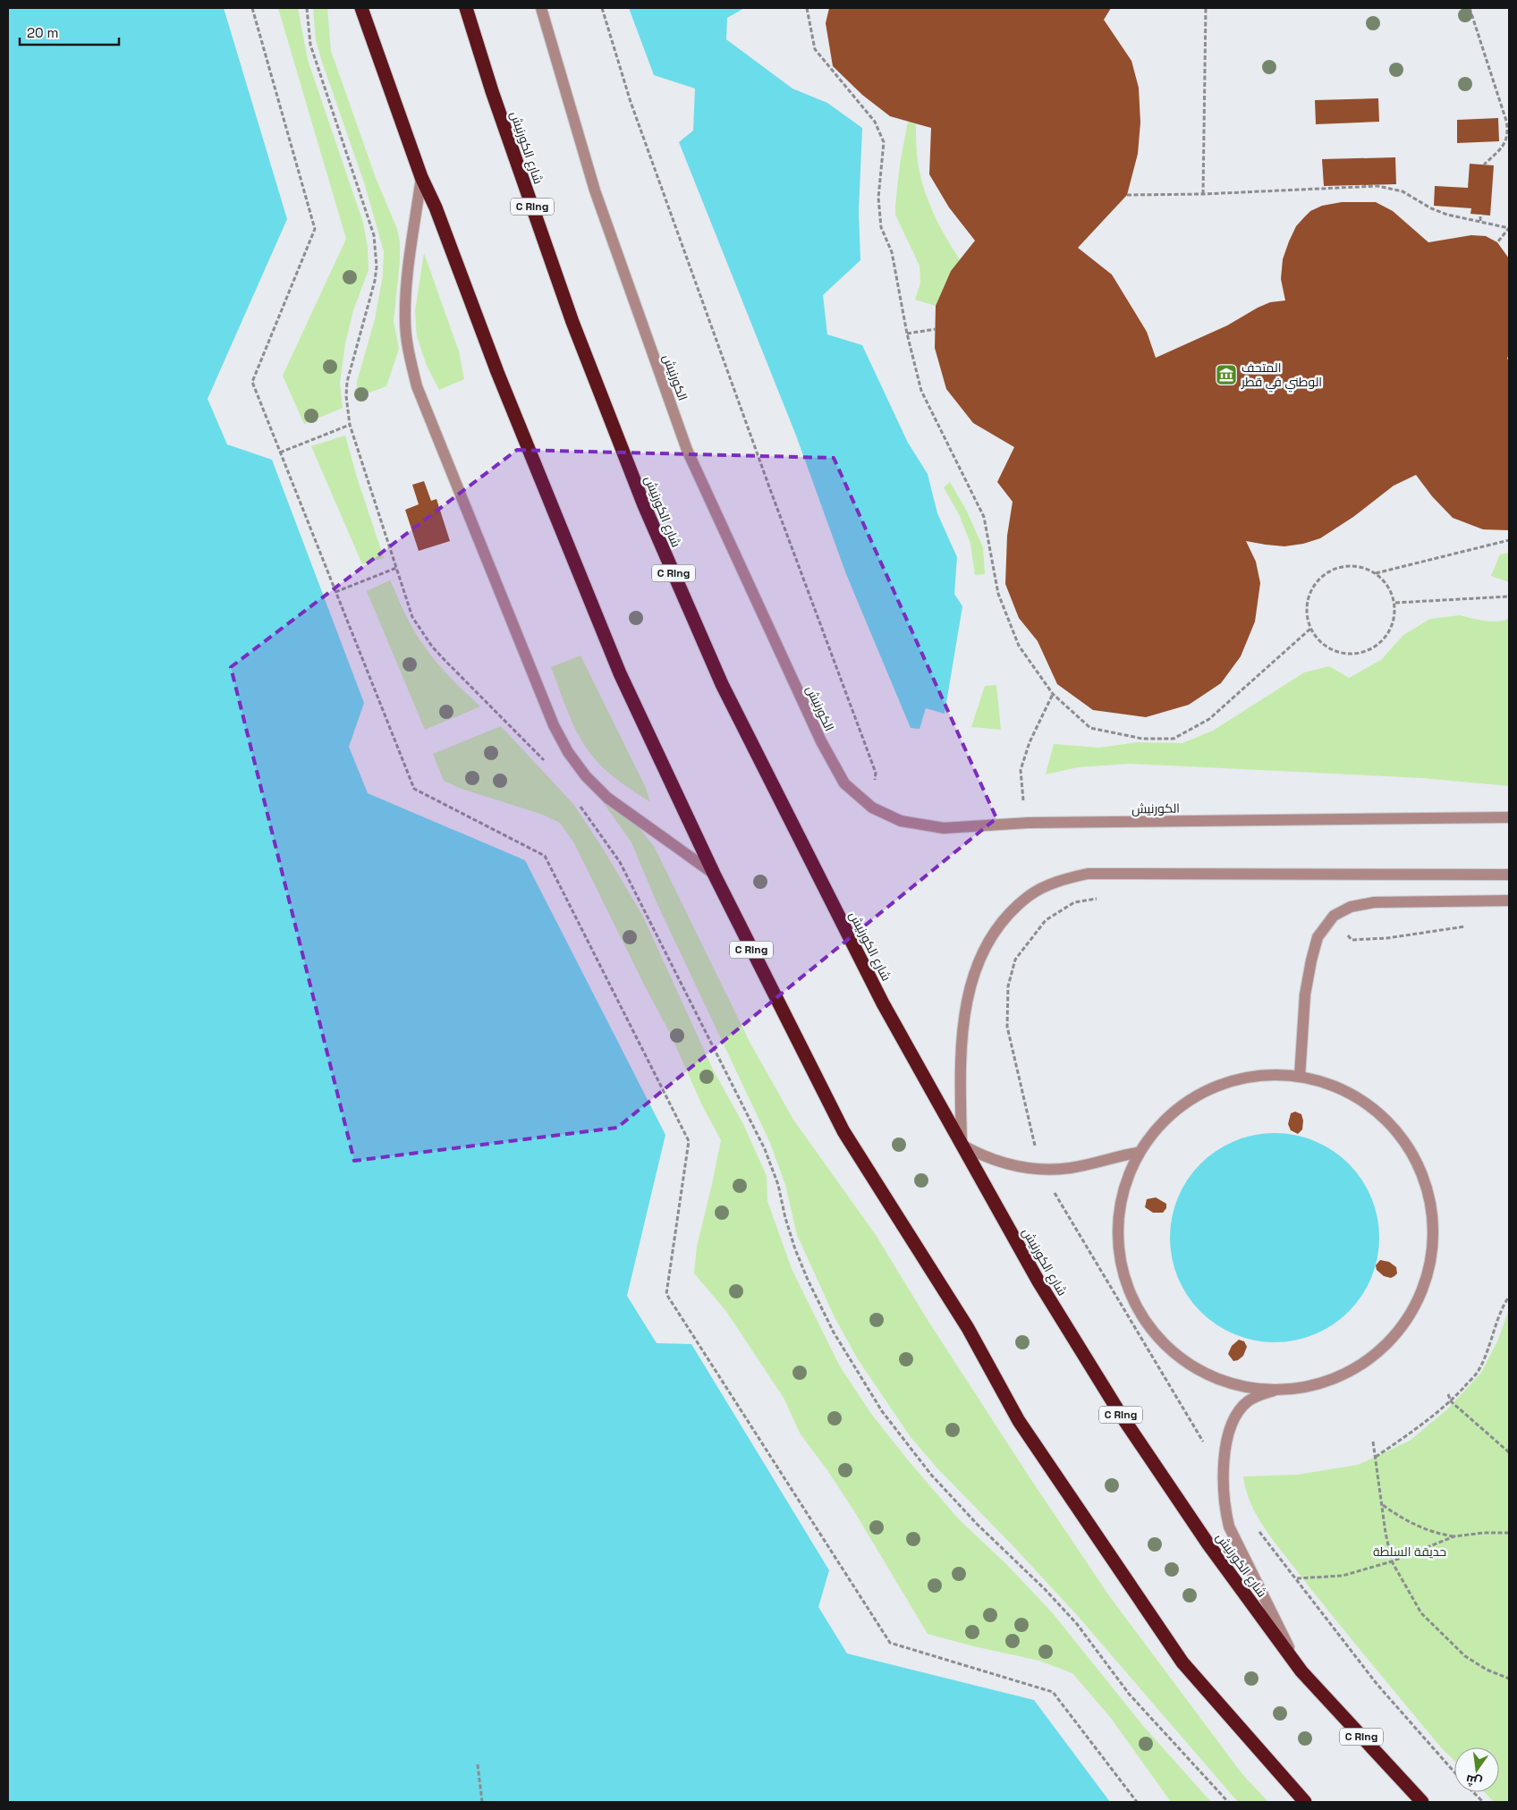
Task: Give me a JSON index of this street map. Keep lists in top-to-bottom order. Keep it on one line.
{"streets":{"highway":["شارع الكورنيش","C Ring"],"street":["الكورنيش"]},"parks":["حديقة السلطة"],"places":{"museum":["المتحف الوطني في قطر"]},"scale_bar":"20 m","north":"bottom"}
